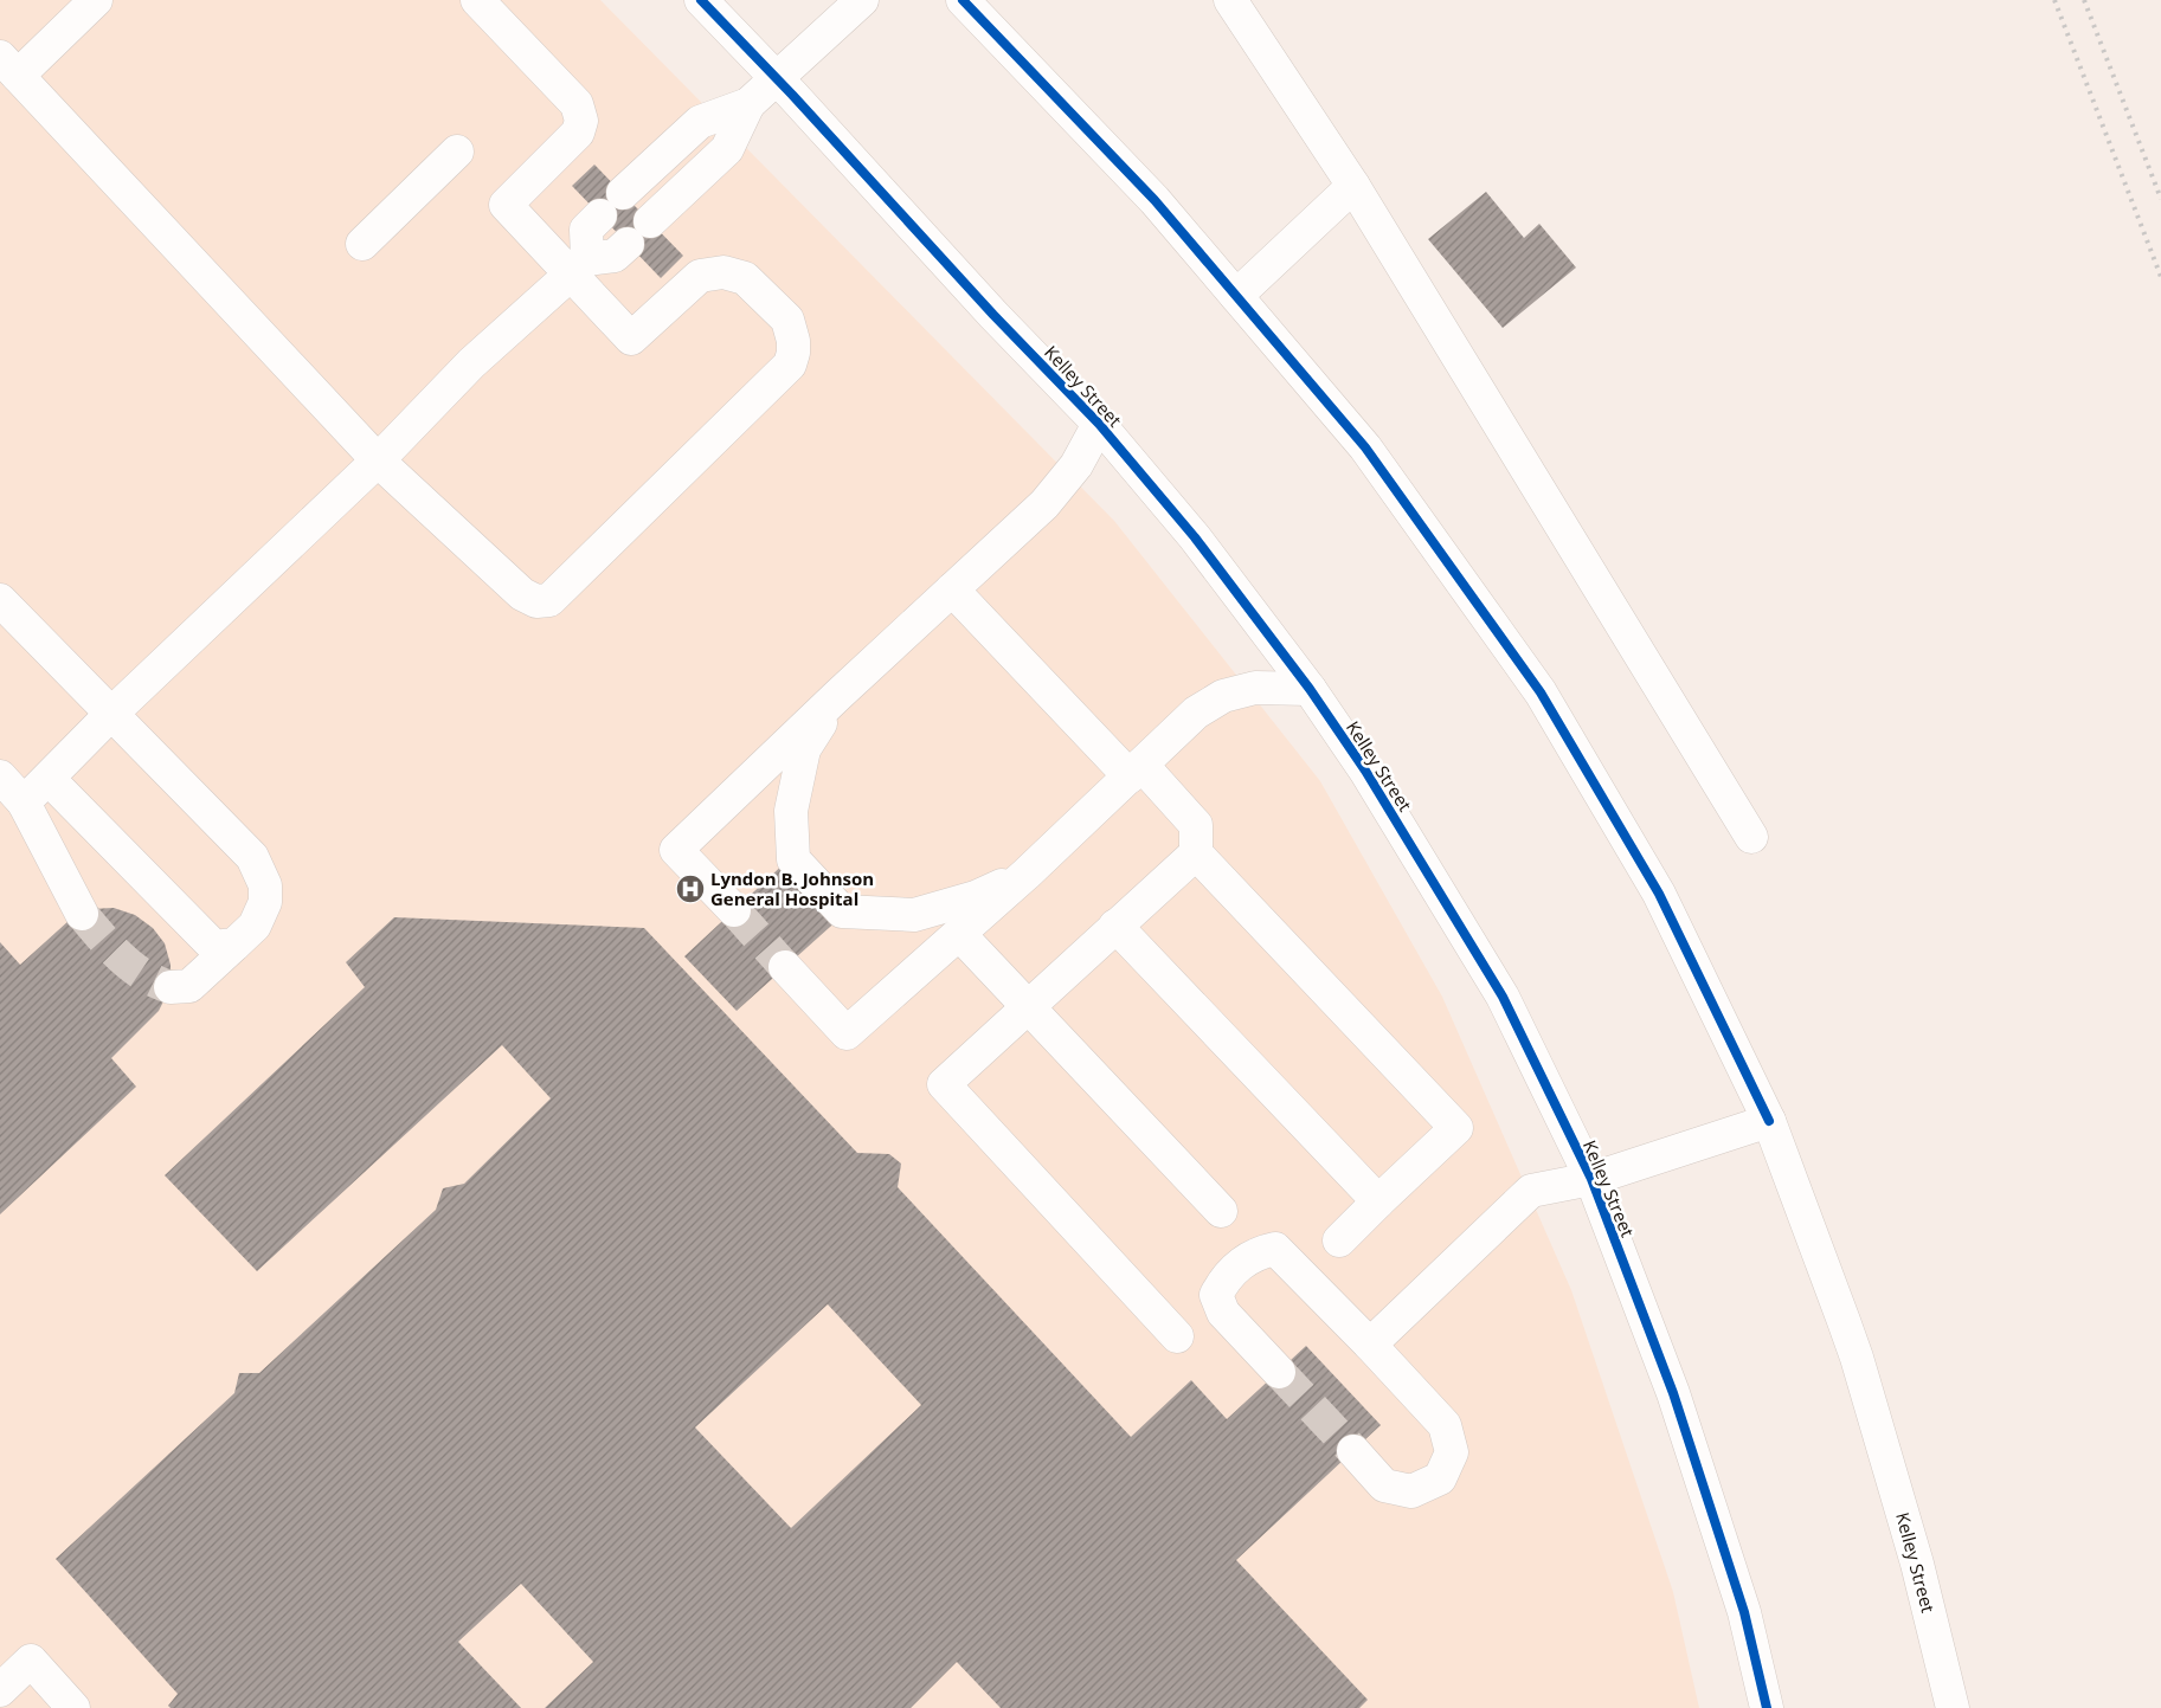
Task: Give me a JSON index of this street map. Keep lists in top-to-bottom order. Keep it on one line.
{"streets":{"main road":["Kelley Street"]},"places":{"hospital":["Lyndon B. Johnson General Hospital"]}}
